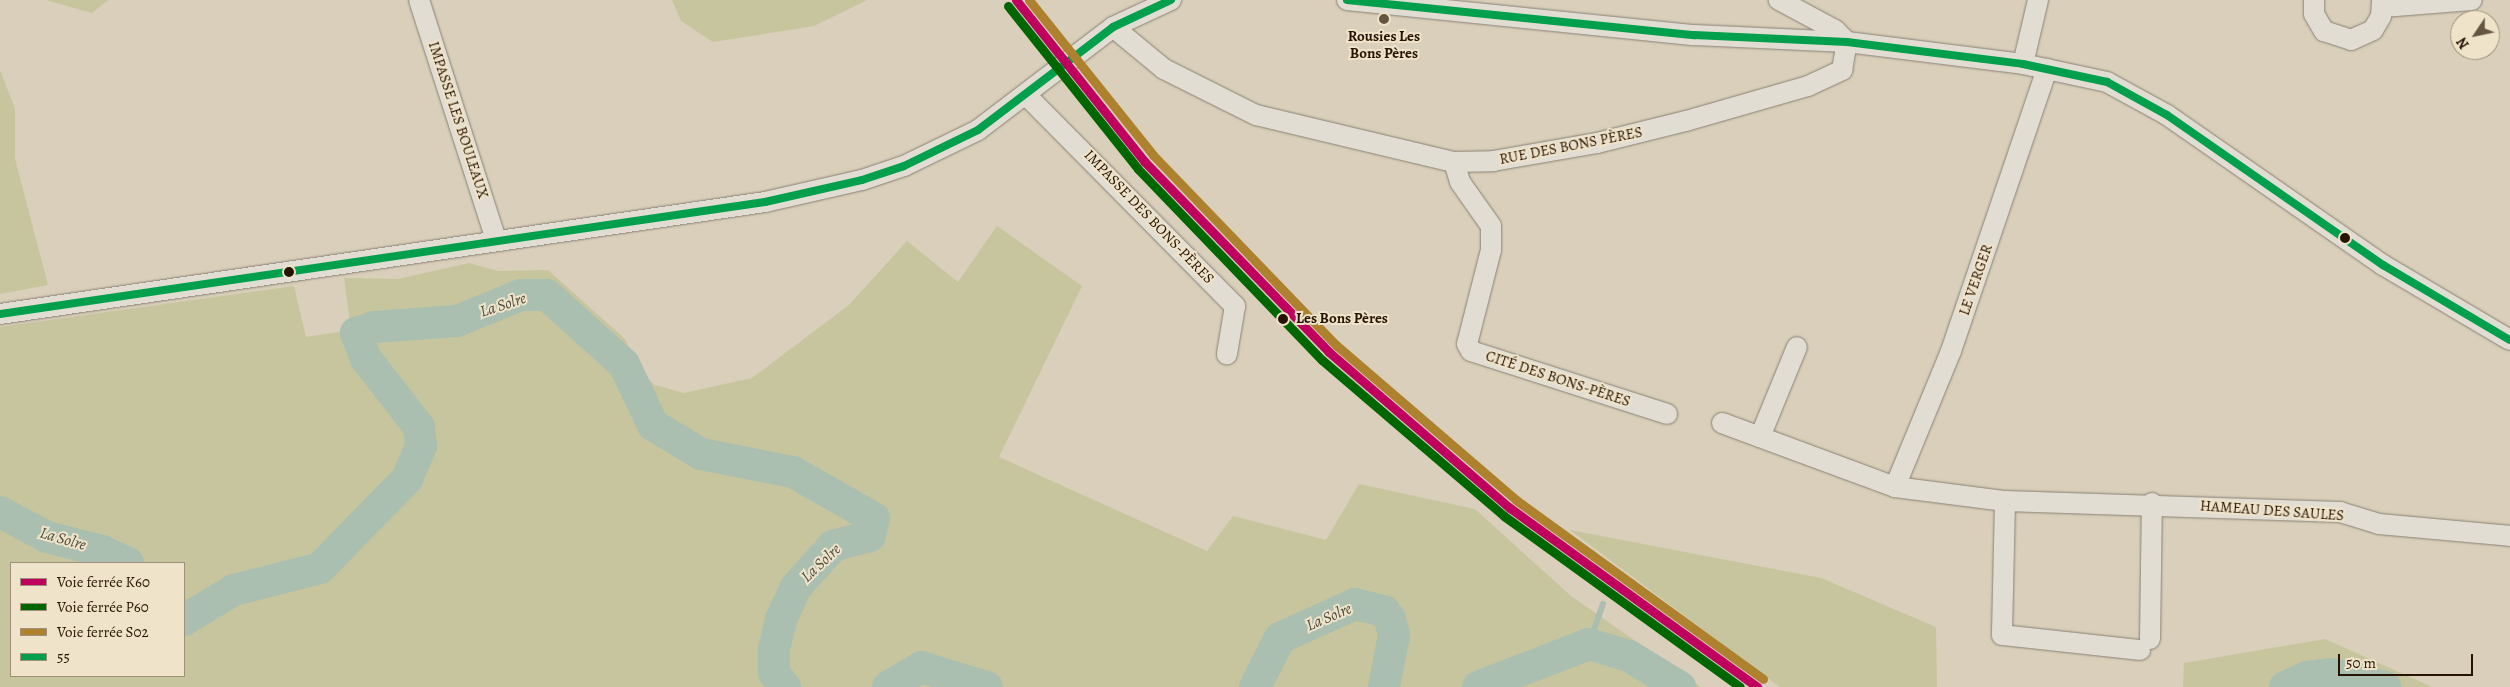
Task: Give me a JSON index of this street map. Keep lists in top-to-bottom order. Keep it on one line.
{"streets":{"street":["IMPASSE LES BOULEAUX","RUE DES BONS PÈRES","IMPASSE DES BONS-PÈRES","LE VERGER","CITÉ DES BONS-PÈRES","HAMEAU DES SAULES"]},"crossings":[["RUE DES BONS PÈRES","CITÉ DES BONS-PÈRES"]],"water":["La Solre"],"places":["Rousies Les Bons Pères","Les Bons Pères"],"lines":["rail line K60","rail line S02","transit line 55","rail line P60"],"legend":["Voie ferrée K60","Voie ferrée P60","Voie ferrée S02","55"],"scale_bar":"50 m","north":"bottom left"}
